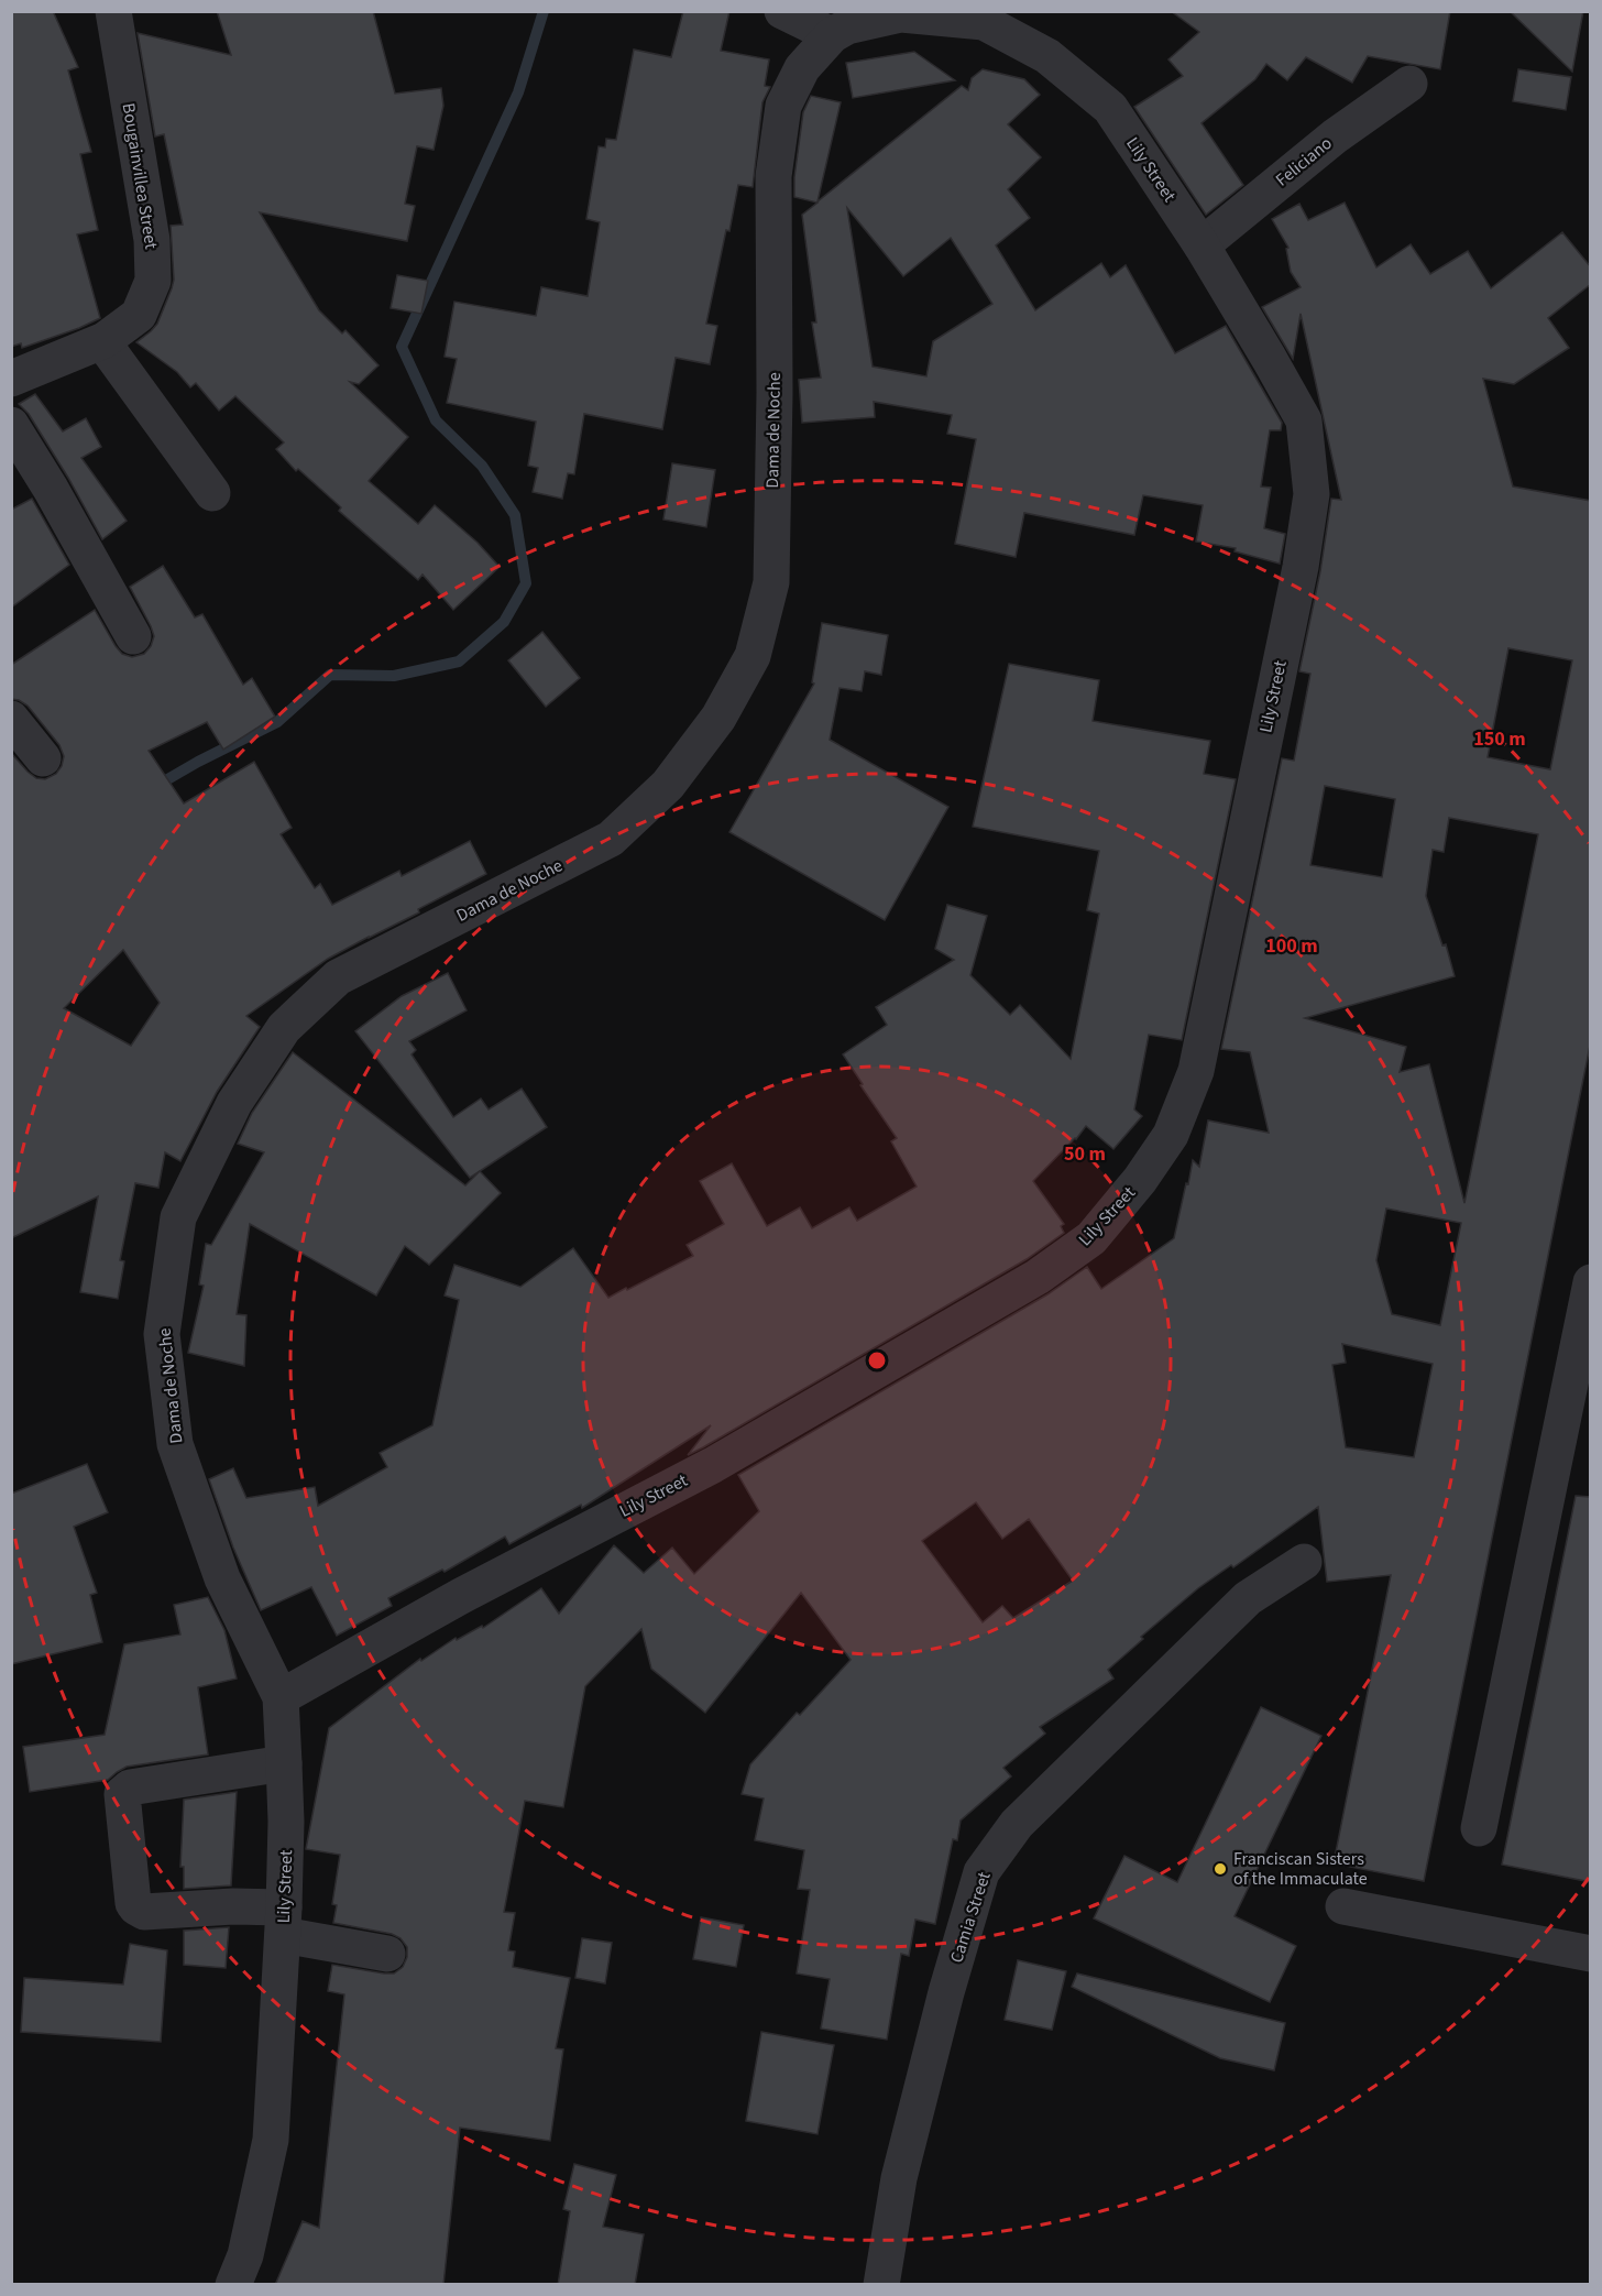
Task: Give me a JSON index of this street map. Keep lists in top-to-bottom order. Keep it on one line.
{"streets":{"street":["Feliciano","Lily Street","Bougainvillea Street","Dama de Noche","Camia Street"]},"crossings":[["Feliciano","Lily Street"],["Lily Street","Dama de Noche"]],"places":["Franciscan Sisters of the Immaculate"],"rings":["150 m","100 m","50 m"]}
